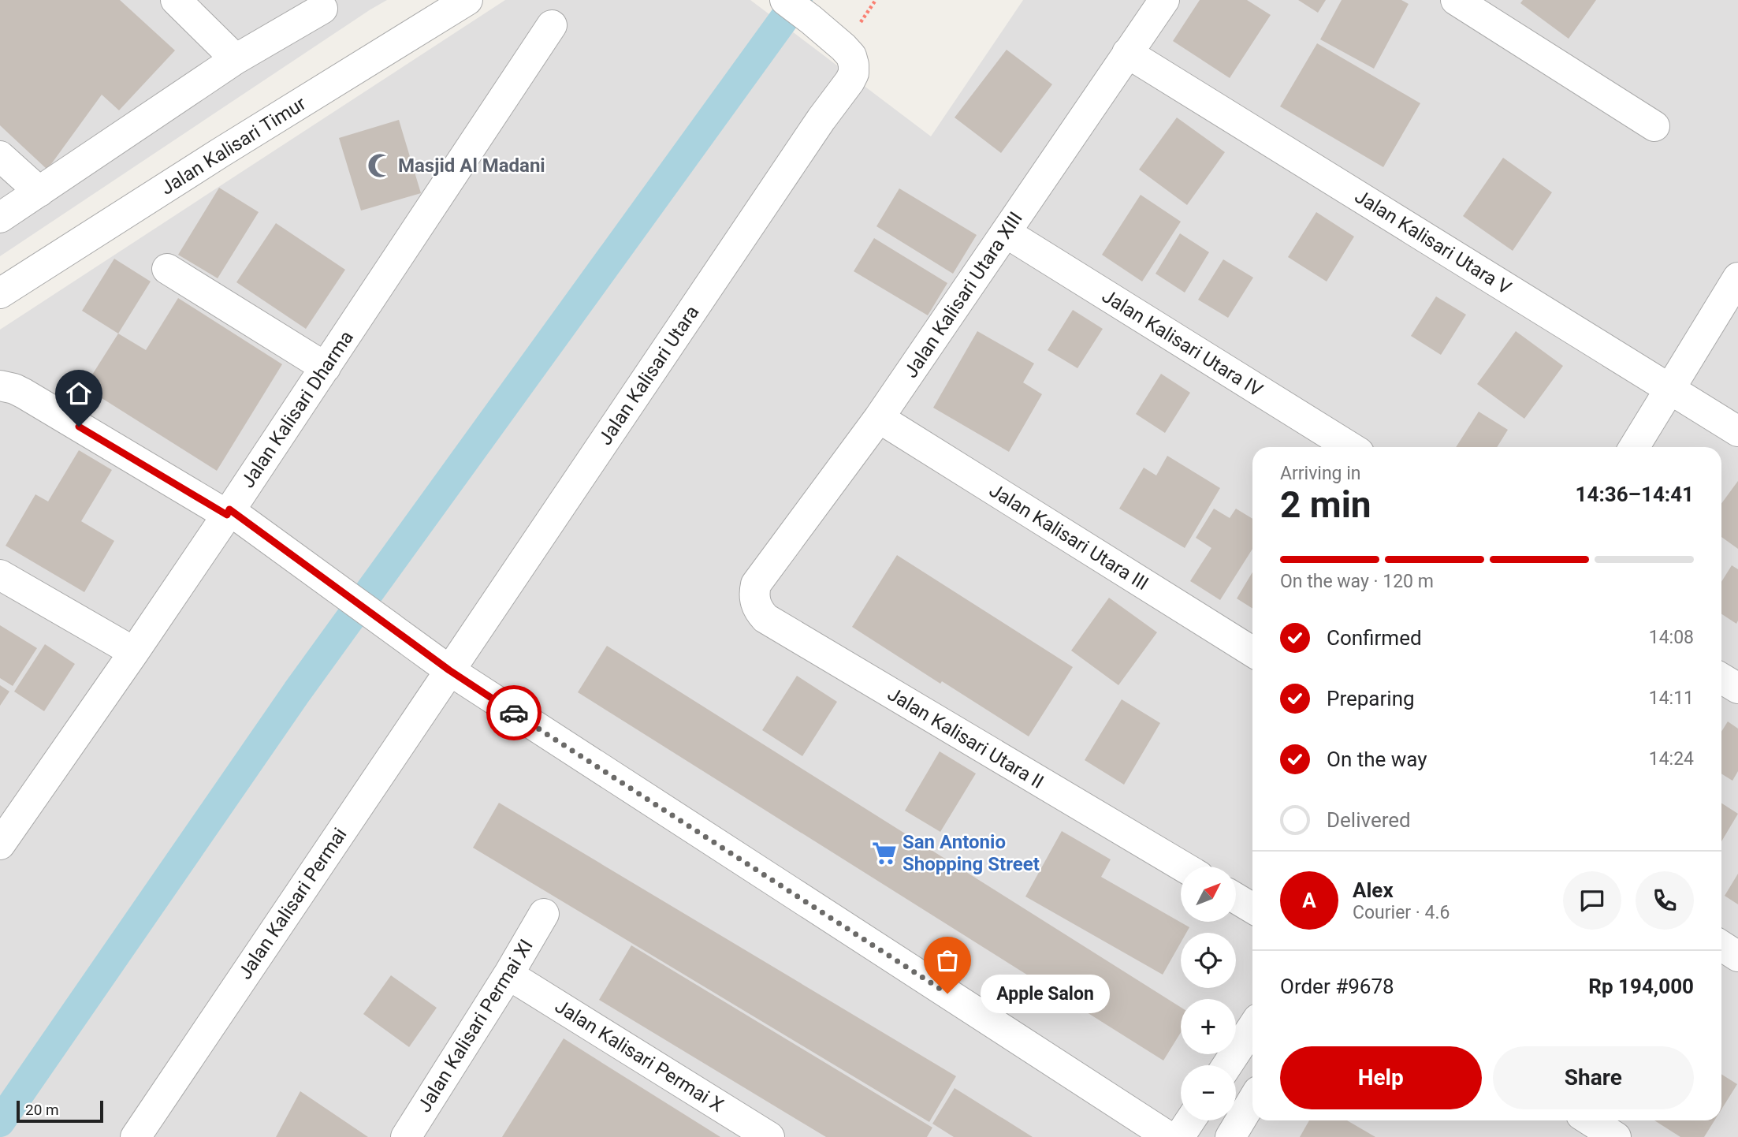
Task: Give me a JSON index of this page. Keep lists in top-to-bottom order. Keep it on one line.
{"streets":{"street":["Jalan Kalisari Timur","Jalan Kalisari Utara V","Jalan Kalisari Utara XIII","Jalan Kalisari Utara IV","Jalan Kalisari Utara","Jalan Kalisari Dharma","Jalan Kalisari Utara III","Jalan Kalisari Utara II","Jalan Kalisari Permai","Jalan Kalisari Permai XI","Jalan Kalisari Permai X"]},"crossings":[["Jalan Kalisari Utara V","Jalan Kalisari Utara XIII"],["Jalan Kalisari Utara XIII","Jalan Kalisari Utara IV"],["Jalan Kalisari Utara XIII","Jalan Kalisari Utara III"],["Jalan Kalisari Utara XIII","Jalan Kalisari Utara II"],["Jalan Kalisari Utara","Jalan Kalisari Permai"],["Jalan Kalisari Permai XI","Jalan Kalisari Permai X"]],"places":{"mosque":["Masjid Al Madani"],"supermarket":["San Antonio Shopping Street"],"other":["Apple Salon"]},"scale_bar":"20 m","north":"top right","page":{"heading":["2 min","Arriving in","14:36–14:41"],"panel":["Alex","Courier · 4.6","Order #9678","Rp 194,000"],"bar":"On the way · 120 m","list":[["Confirmed","14:08"],["Preparing","14:11"],["On the way","14:24"],"Delivered"],"map_buttons":["+","−"],"round":"A","bubble":"Apple Salon","buttons":["Help","Share"],"scale":"20 m"}}
